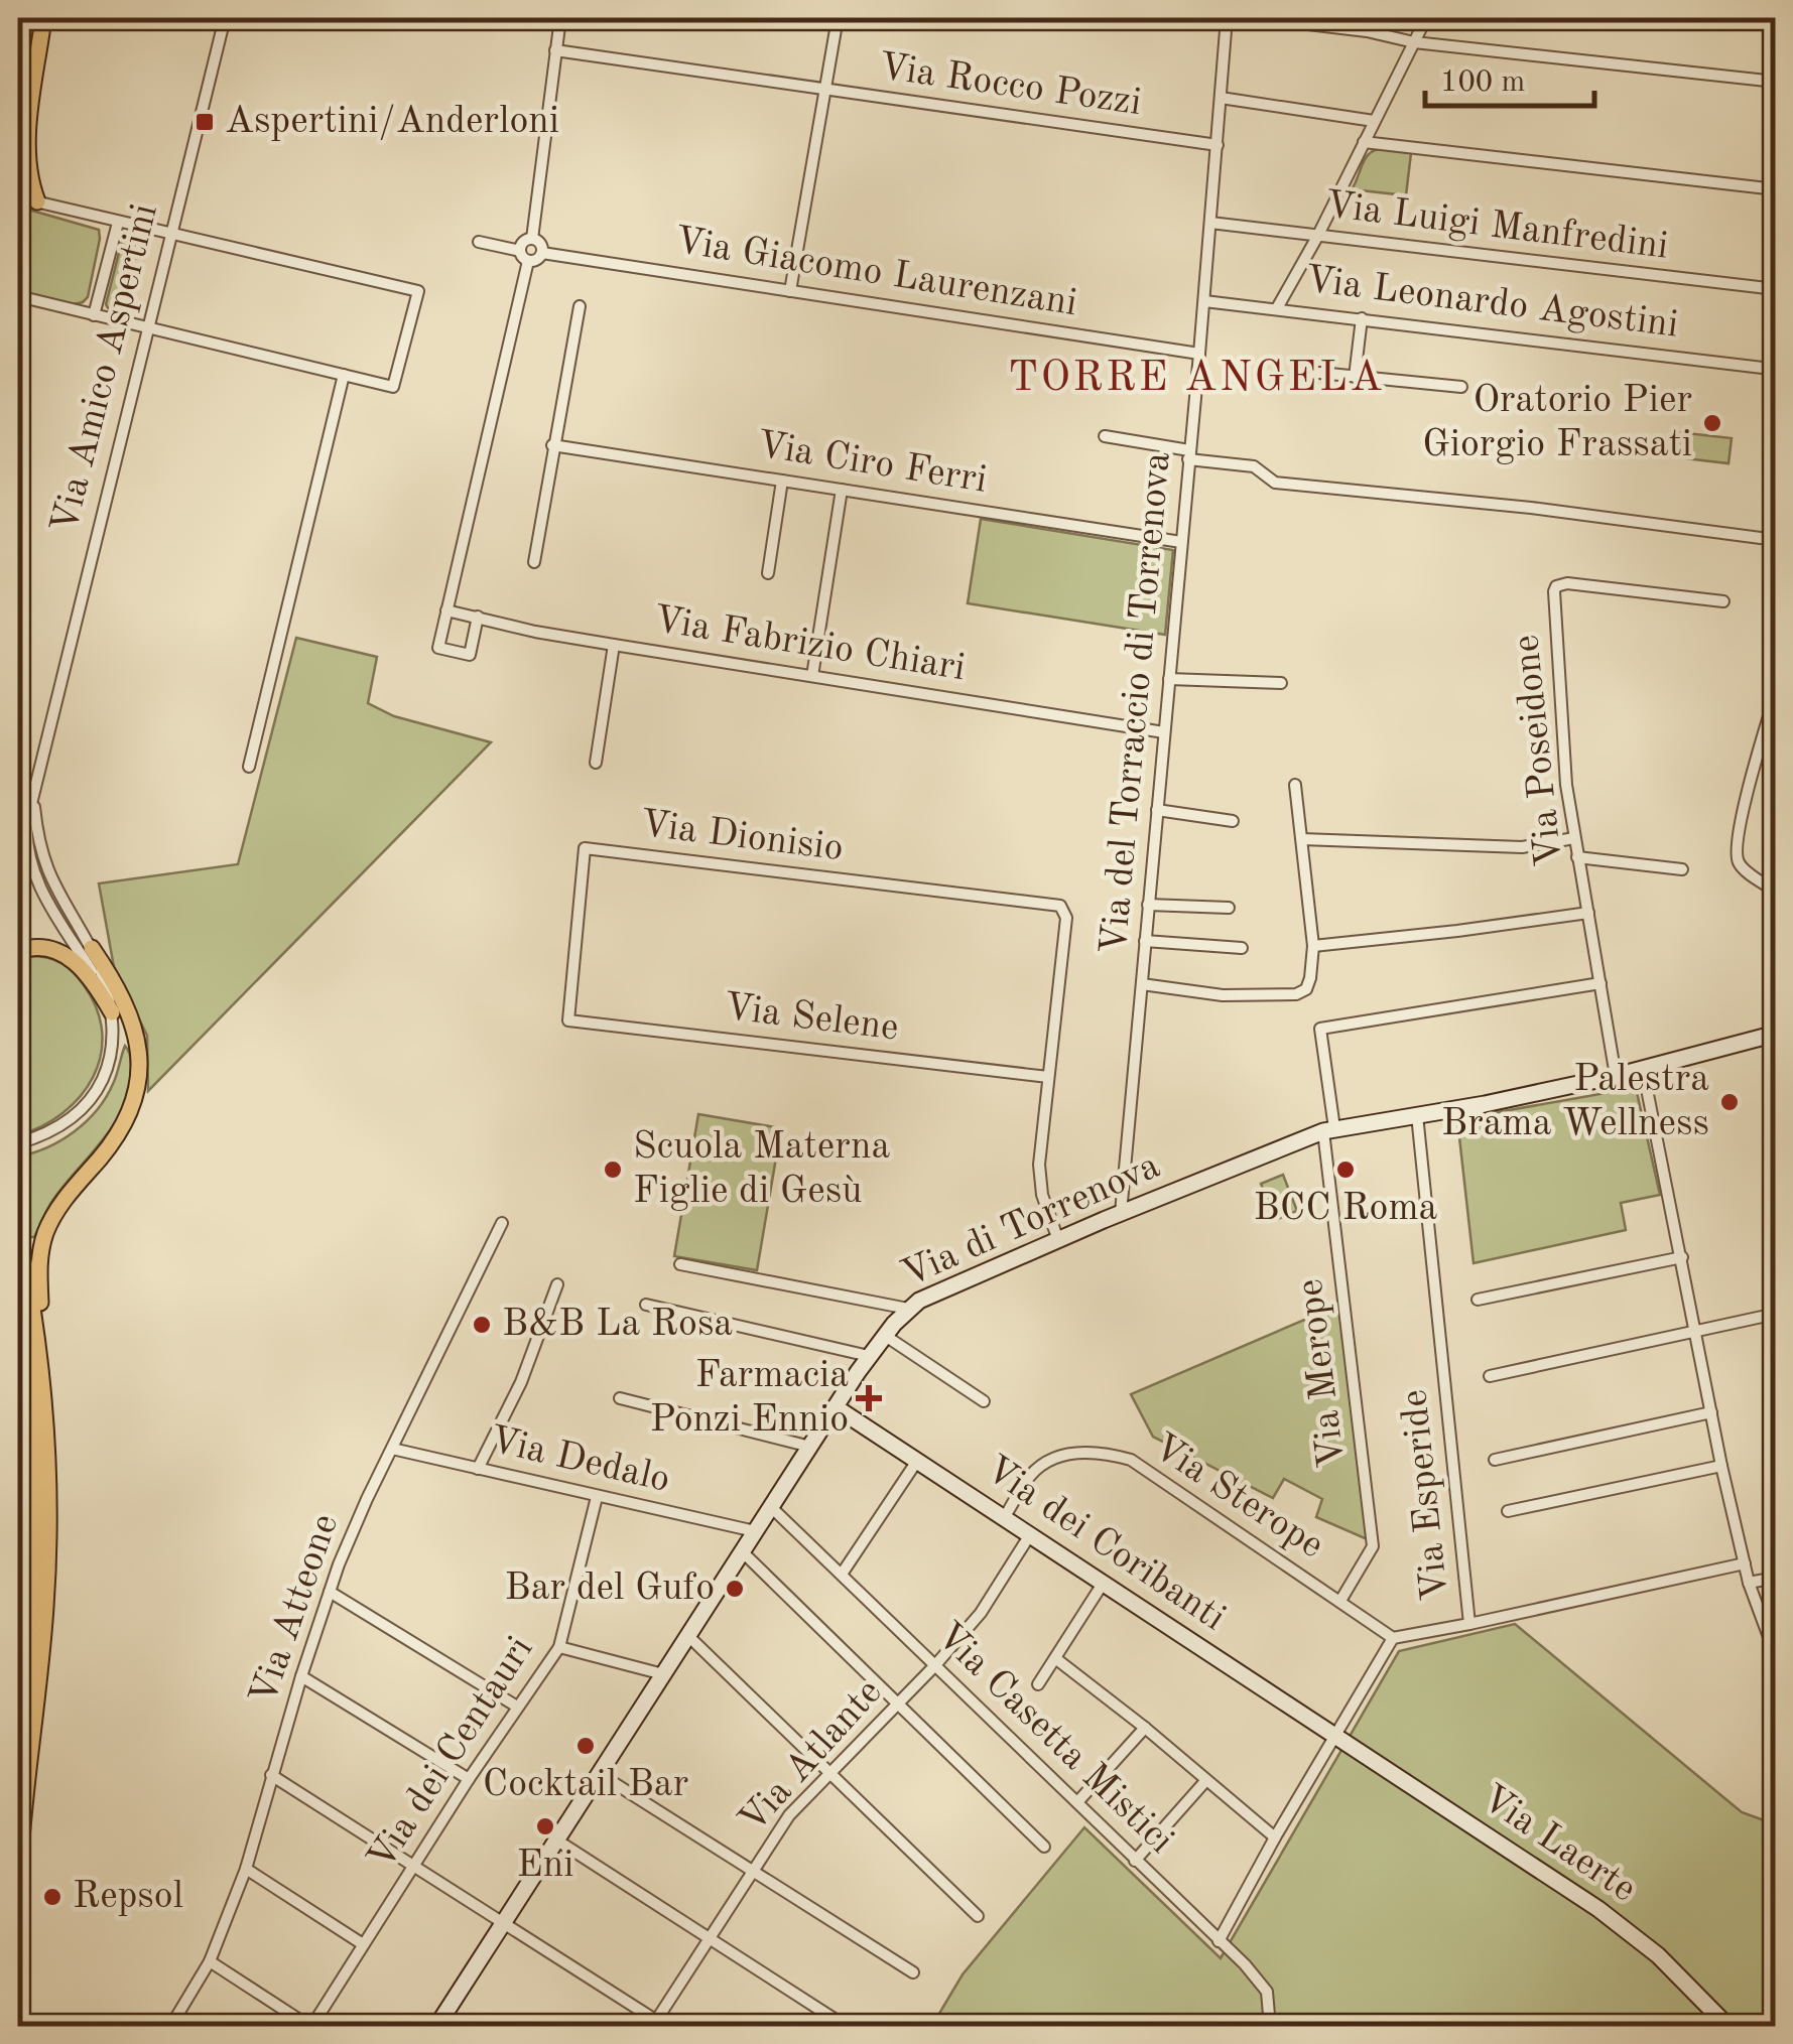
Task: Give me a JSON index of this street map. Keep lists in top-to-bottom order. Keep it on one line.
{"streets":{"street":["Via Rocco Pozzi","Via Luigi Manfredini","Via Giacomo Laurenzani","Via Leonardo Agostini","Via Amico Aspertini","Via Ciro Ferri","Via Fabrizio Chiari","Via del Torraccio di Torrenova","Via Poseidone","Via Dionisio","Via Selene","Via di Torrenova","Via Merope","Via Dedalo","Via Esperide","Via Sterope","Via dei Coribanti","Via Atteone","Via Casetta Mistici","Via dei Centauri","Via Atlante","Via Laerte"]},"crossings":[["Via Rocco Pozzi","Via del Torraccio di Torrenova"],["Via Luigi Manfredini","Via del Torraccio di Torrenova"],["Via Giacomo Laurenzani","Via del Torraccio di Torrenova"],["Via Leonardo Agostini","Via del Torraccio di Torrenova"],["Via Ciro Ferri","Via del Torraccio di Torrenova"],["Via Fabrizio Chiari","Via del Torraccio di Torrenova"],["Via del Torraccio di Torrenova","Via di Torrenova"],["Via Poseidone","Via di Torrenova"],["Via Poseidone","Via Merope"],["Via Dionisio","Via Selene"],["Via di Torrenova","Via Merope"],["Via di Torrenova","Via Dedalo"],["Via di Torrenova","Via Esperide"],["Via di Torrenova","Via dei Coribanti"],["Via di Torrenova","Via Casetta Mistici"],["Via Merope","Via Sterope"],["Via Dedalo","Via Atteone"],["Via Dedalo","Via dei Centauri"],["Via Esperide","Via Sterope"],["Via Esperide","Via dei Coribanti"],["Via Esperide","Via Casetta Mistici"],["Via Esperide","Via Laerte"],["Via Sterope","Via dei Coribanti"],["Via dei Coribanti","Via Atlante"],["Via dei Coribanti","Via Laerte"],["Via Casetta Mistici","Via Atlante"]],"districts":["TORRE ANGELA"],"places":{"transit":["Aspertini/Anderloni"],"other":["Oratorio Pier Giorgio Frassati","Palestra Brama Wellness","Scuola Materna Figlie di Gesù","BCC Roma","B&B La Rosa","Bar del Gufo","Cocktail Bar","Eni","Repsol"],"health":["Farmacia Ponzi Ennio"]},"scale_bar":"100 m"}
